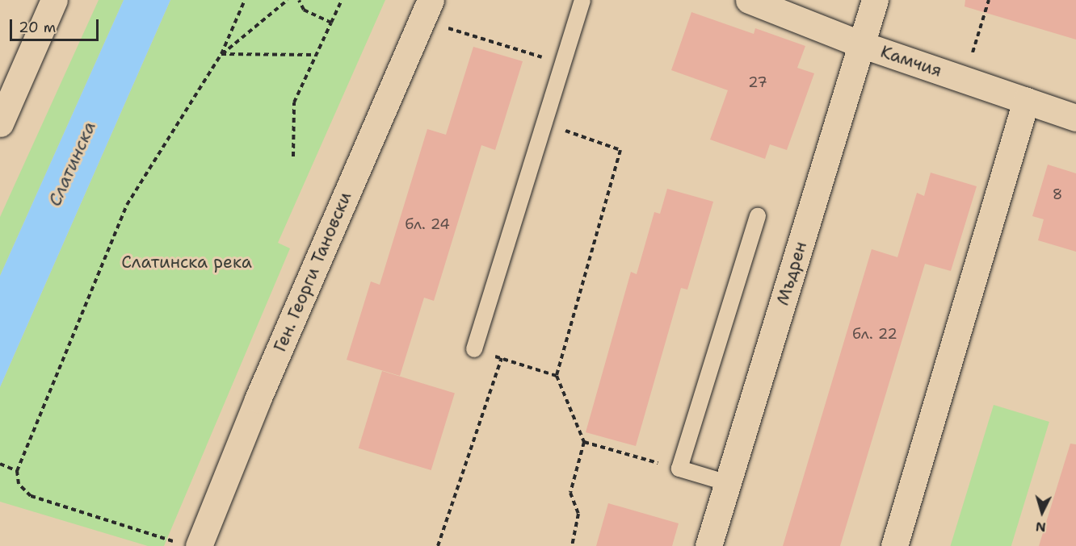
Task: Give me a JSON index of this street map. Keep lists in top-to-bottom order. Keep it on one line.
{"streets":{"street":["Камчия","Ген. Георги Тановски","Мъдрен"]},"crossings":[["Камчия","Мъдрен"]],"water":["Слатинска"],"parks":["Слатинска река"],"house_numbers":["27","8","бл. 24","бл. 22"],"scale_bar":"20 m","north":"bottom"}
